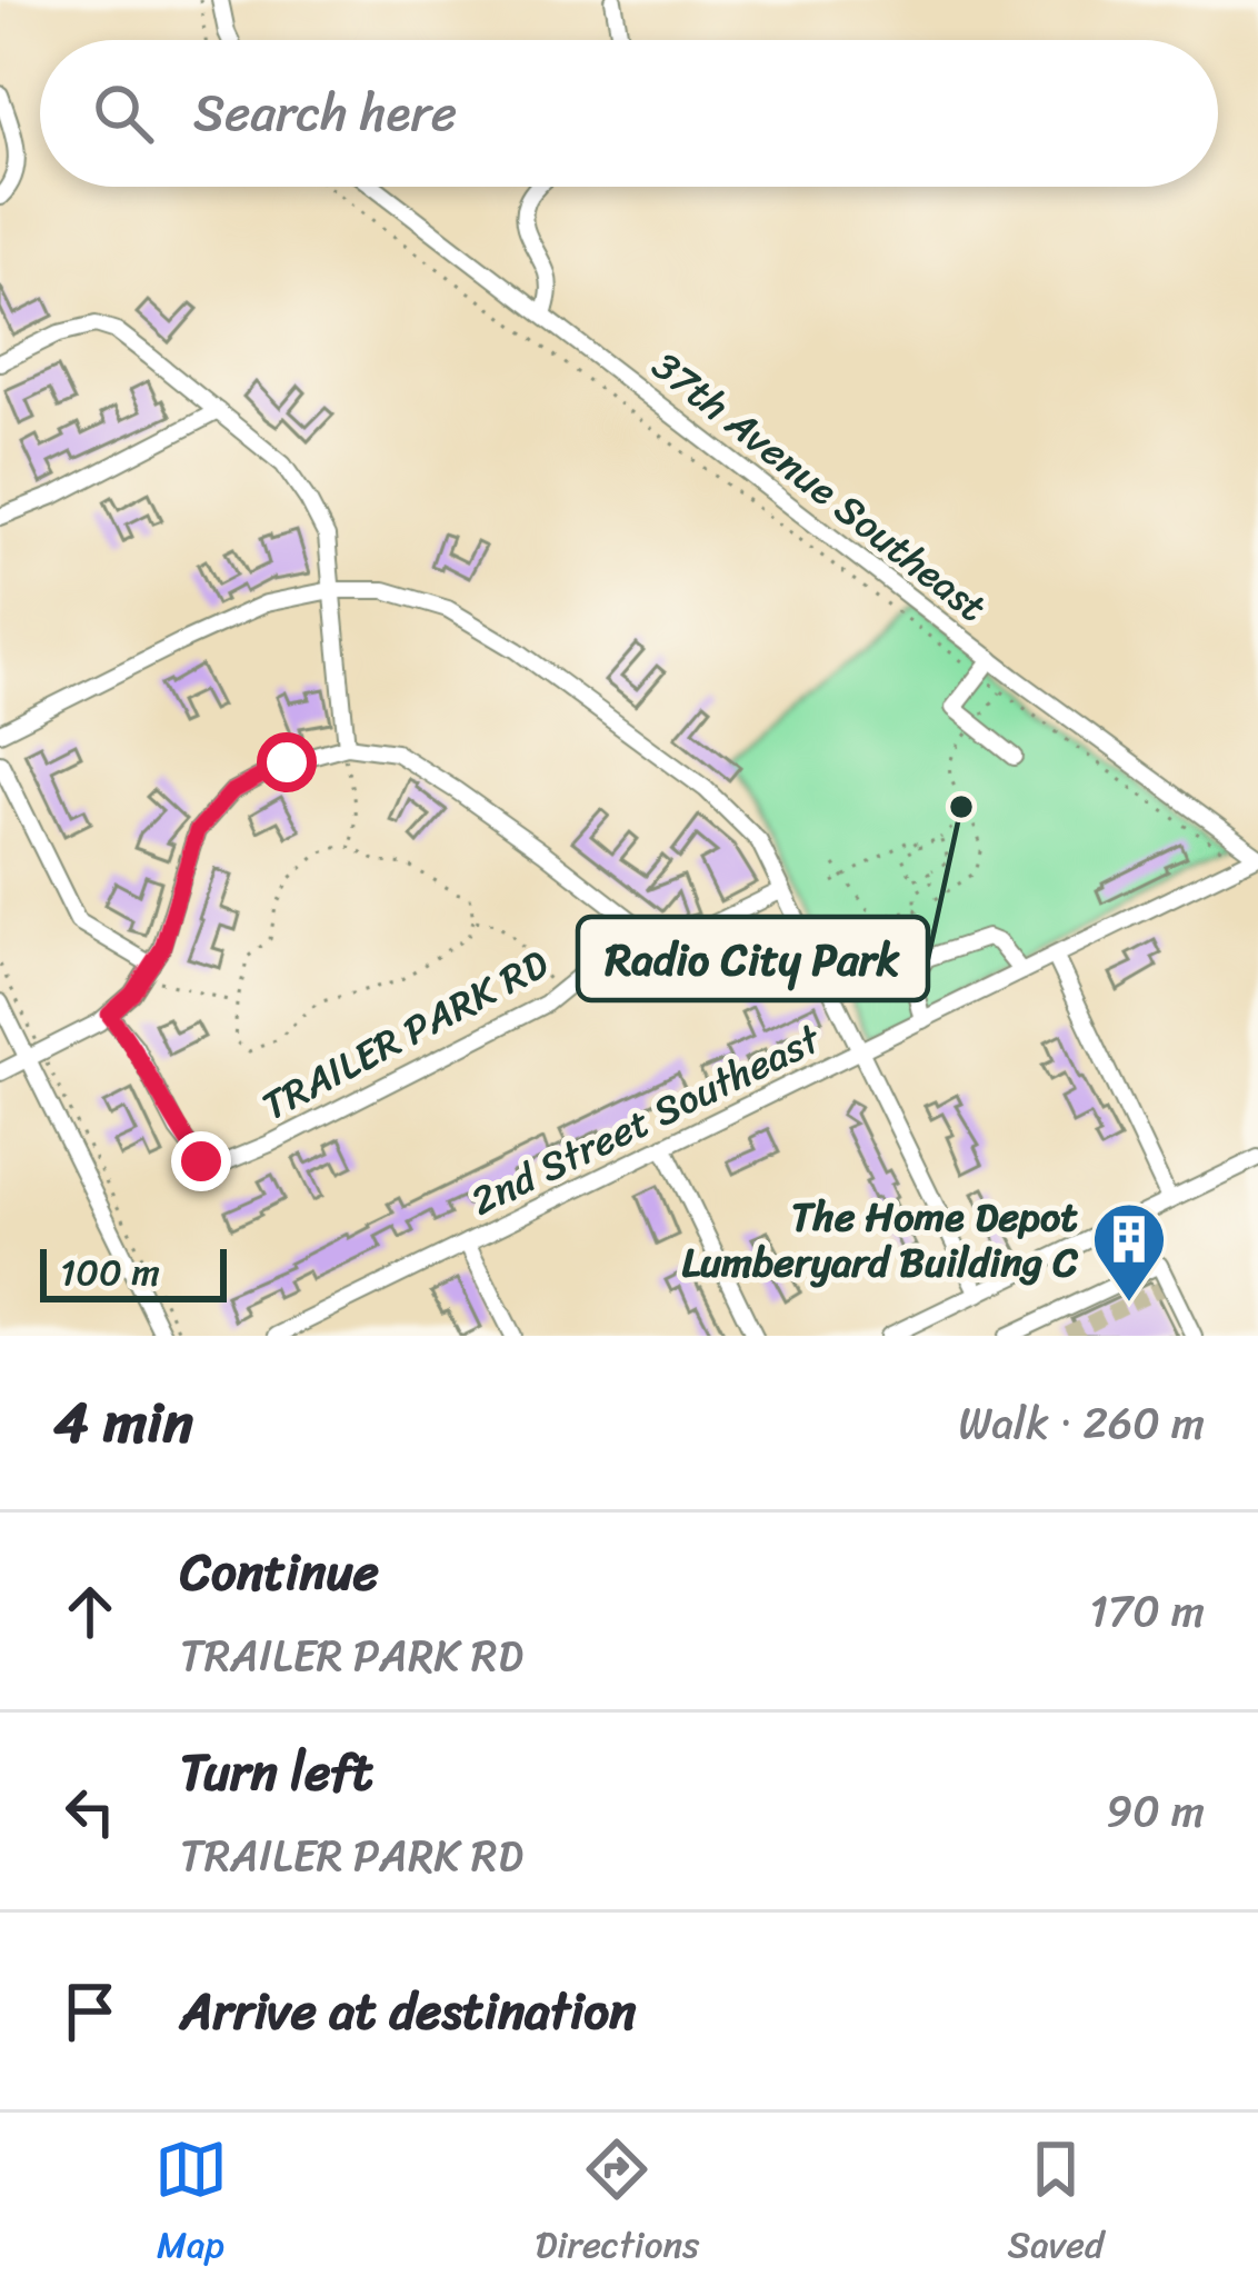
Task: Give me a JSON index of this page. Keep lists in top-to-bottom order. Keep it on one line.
{"streets":{"street":["37th Avenue Southeast","TRAILER PARK RD","2nd Street Southeast"]},"crossings":[["37th Avenue Southeast","2nd Street Southeast"]],"places":{"other":["Radio City Park"],"building":["The Home Depot Lumberyard Building C"]},"scale_bar":"100 m","page":{"search":"Search here","scale":"100 m","heading":["4 min","Walk · 260 m"],"list":[["Continue","TRAILER PARK RD","170 m"],["Turn left","TRAILER PARK RD","90 m"],"Arrive at destination"],"nav":["Map","Directions","Saved"]}}
